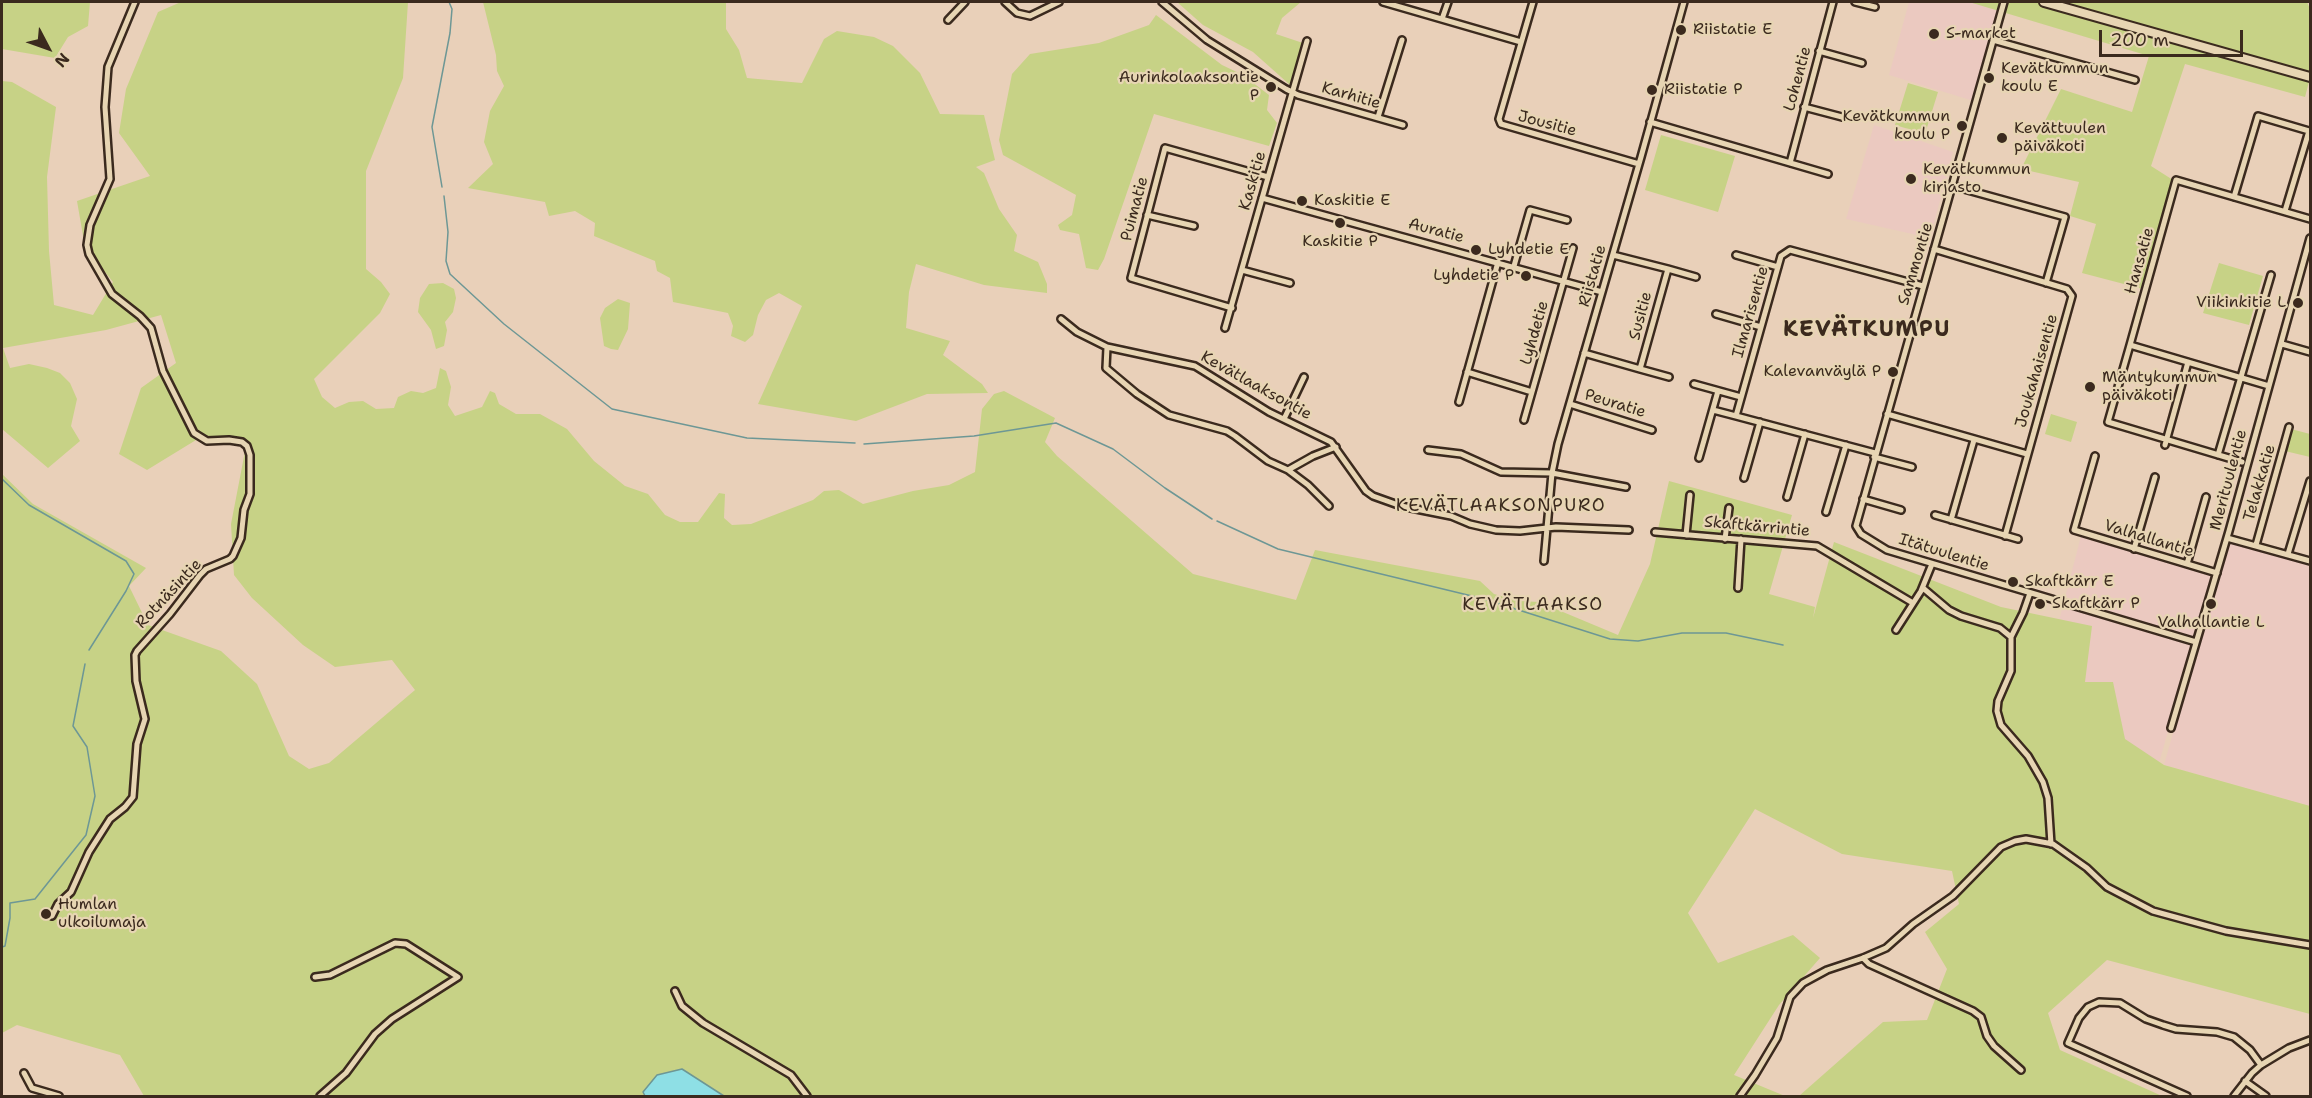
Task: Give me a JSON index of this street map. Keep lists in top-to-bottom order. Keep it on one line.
{"streets":{"street":["Lohentie","Karhitie","Jousitie","Kaskitie","Puimatie","Auratie","Hansatie","Sammontie","Riistatie","Ilmarisentie","Susitie","Lyhdetie","Joukahaisentie","Kevätlaaksontie","Peuratie","Merituulentie","Telakkatie","Skaftkärrintie","Valhallantie","Itätuulentie","Rotnäsintie"]},"crossings":[["Karhitie","Kaskitie"],["Jousitie","Riistatie"],["Kaskitie","Puimatie"],["Kaskitie","Auratie"],["Auratie","Riistatie"],["Auratie","Lyhdetie"],["Sammontie","Ilmarisentie"],["Sammontie","Joukahaisentie"],["Sammontie","Itätuulentie"],["Riistatie","Kevätlaaksontie"],["Riistatie","Peuratie"],["Merituulentie","Valhallantie"],["Merituulentie","Itätuulentie"]],"districts":["KEVÄTKUMPU","KEVÄTLAAKSONPURO","KEVÄTLAAKSO"],"places":["Riistatie E","S-market","Kevätkummun koulu E","Aurinkolaaksontie P","Riistatie P","Kevätkummun koulu P","Kevättuulen päiväkoti","Kevätkummun kirjasto","Kaskitie E","Kaskitie P","Lyhdetie E","Lyhdetie P","Viikinkitie L","Kalevanväylä P","Mäntykummun päiväkoti","Skaftkärr E","Skaftkärr P","Valhallantie L","Humlan ulkoilumaja"],"scale_bar":"200 m","north":"bottom right"}
